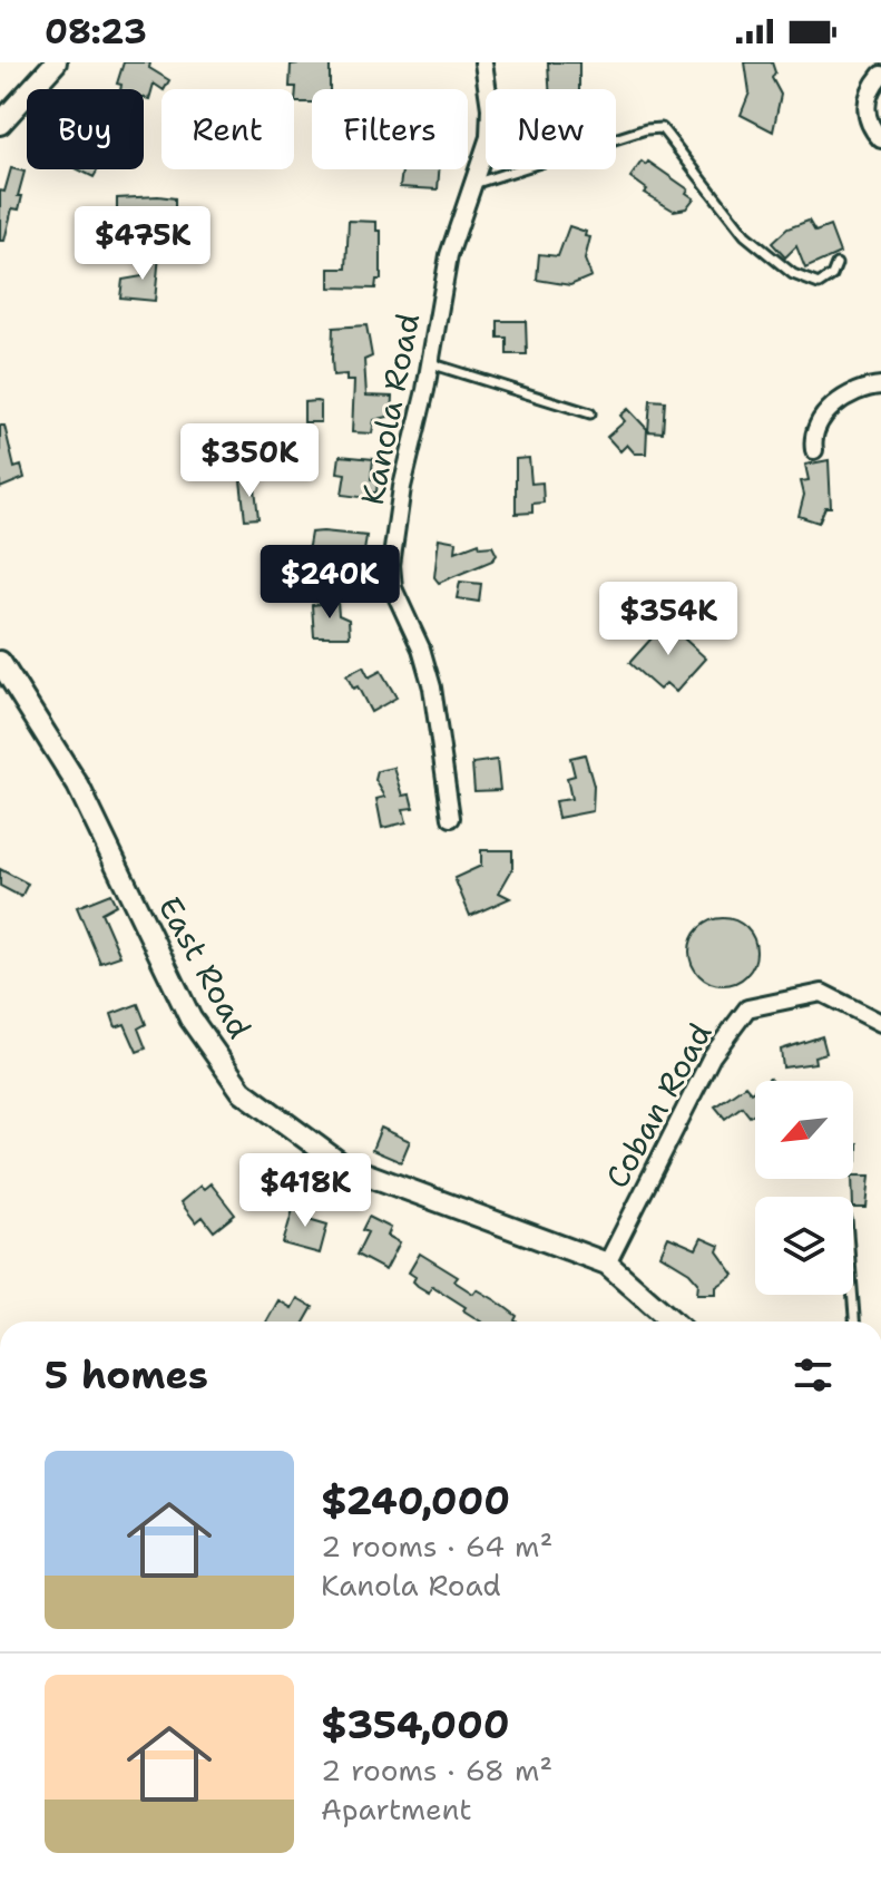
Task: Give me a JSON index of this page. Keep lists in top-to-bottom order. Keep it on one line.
{"streets":{"street":["Kanola Road","East Road","Coban Road"]},"crossings":[["East Road","Coban Road"]],"north":"bottom left","page":{"status":"08:23","chip":["Buy","Rent","Filters","New"],"price":["$475K","$350K","$240K","$354K","$418K"],"heading":"5 homes","list":[{"name":"$240,000","note":"2 rooms · 64 m² · Kanola Road"},{"name":"$354,000","note":"2 rooms · 68 m² · Apartment"}]}}
